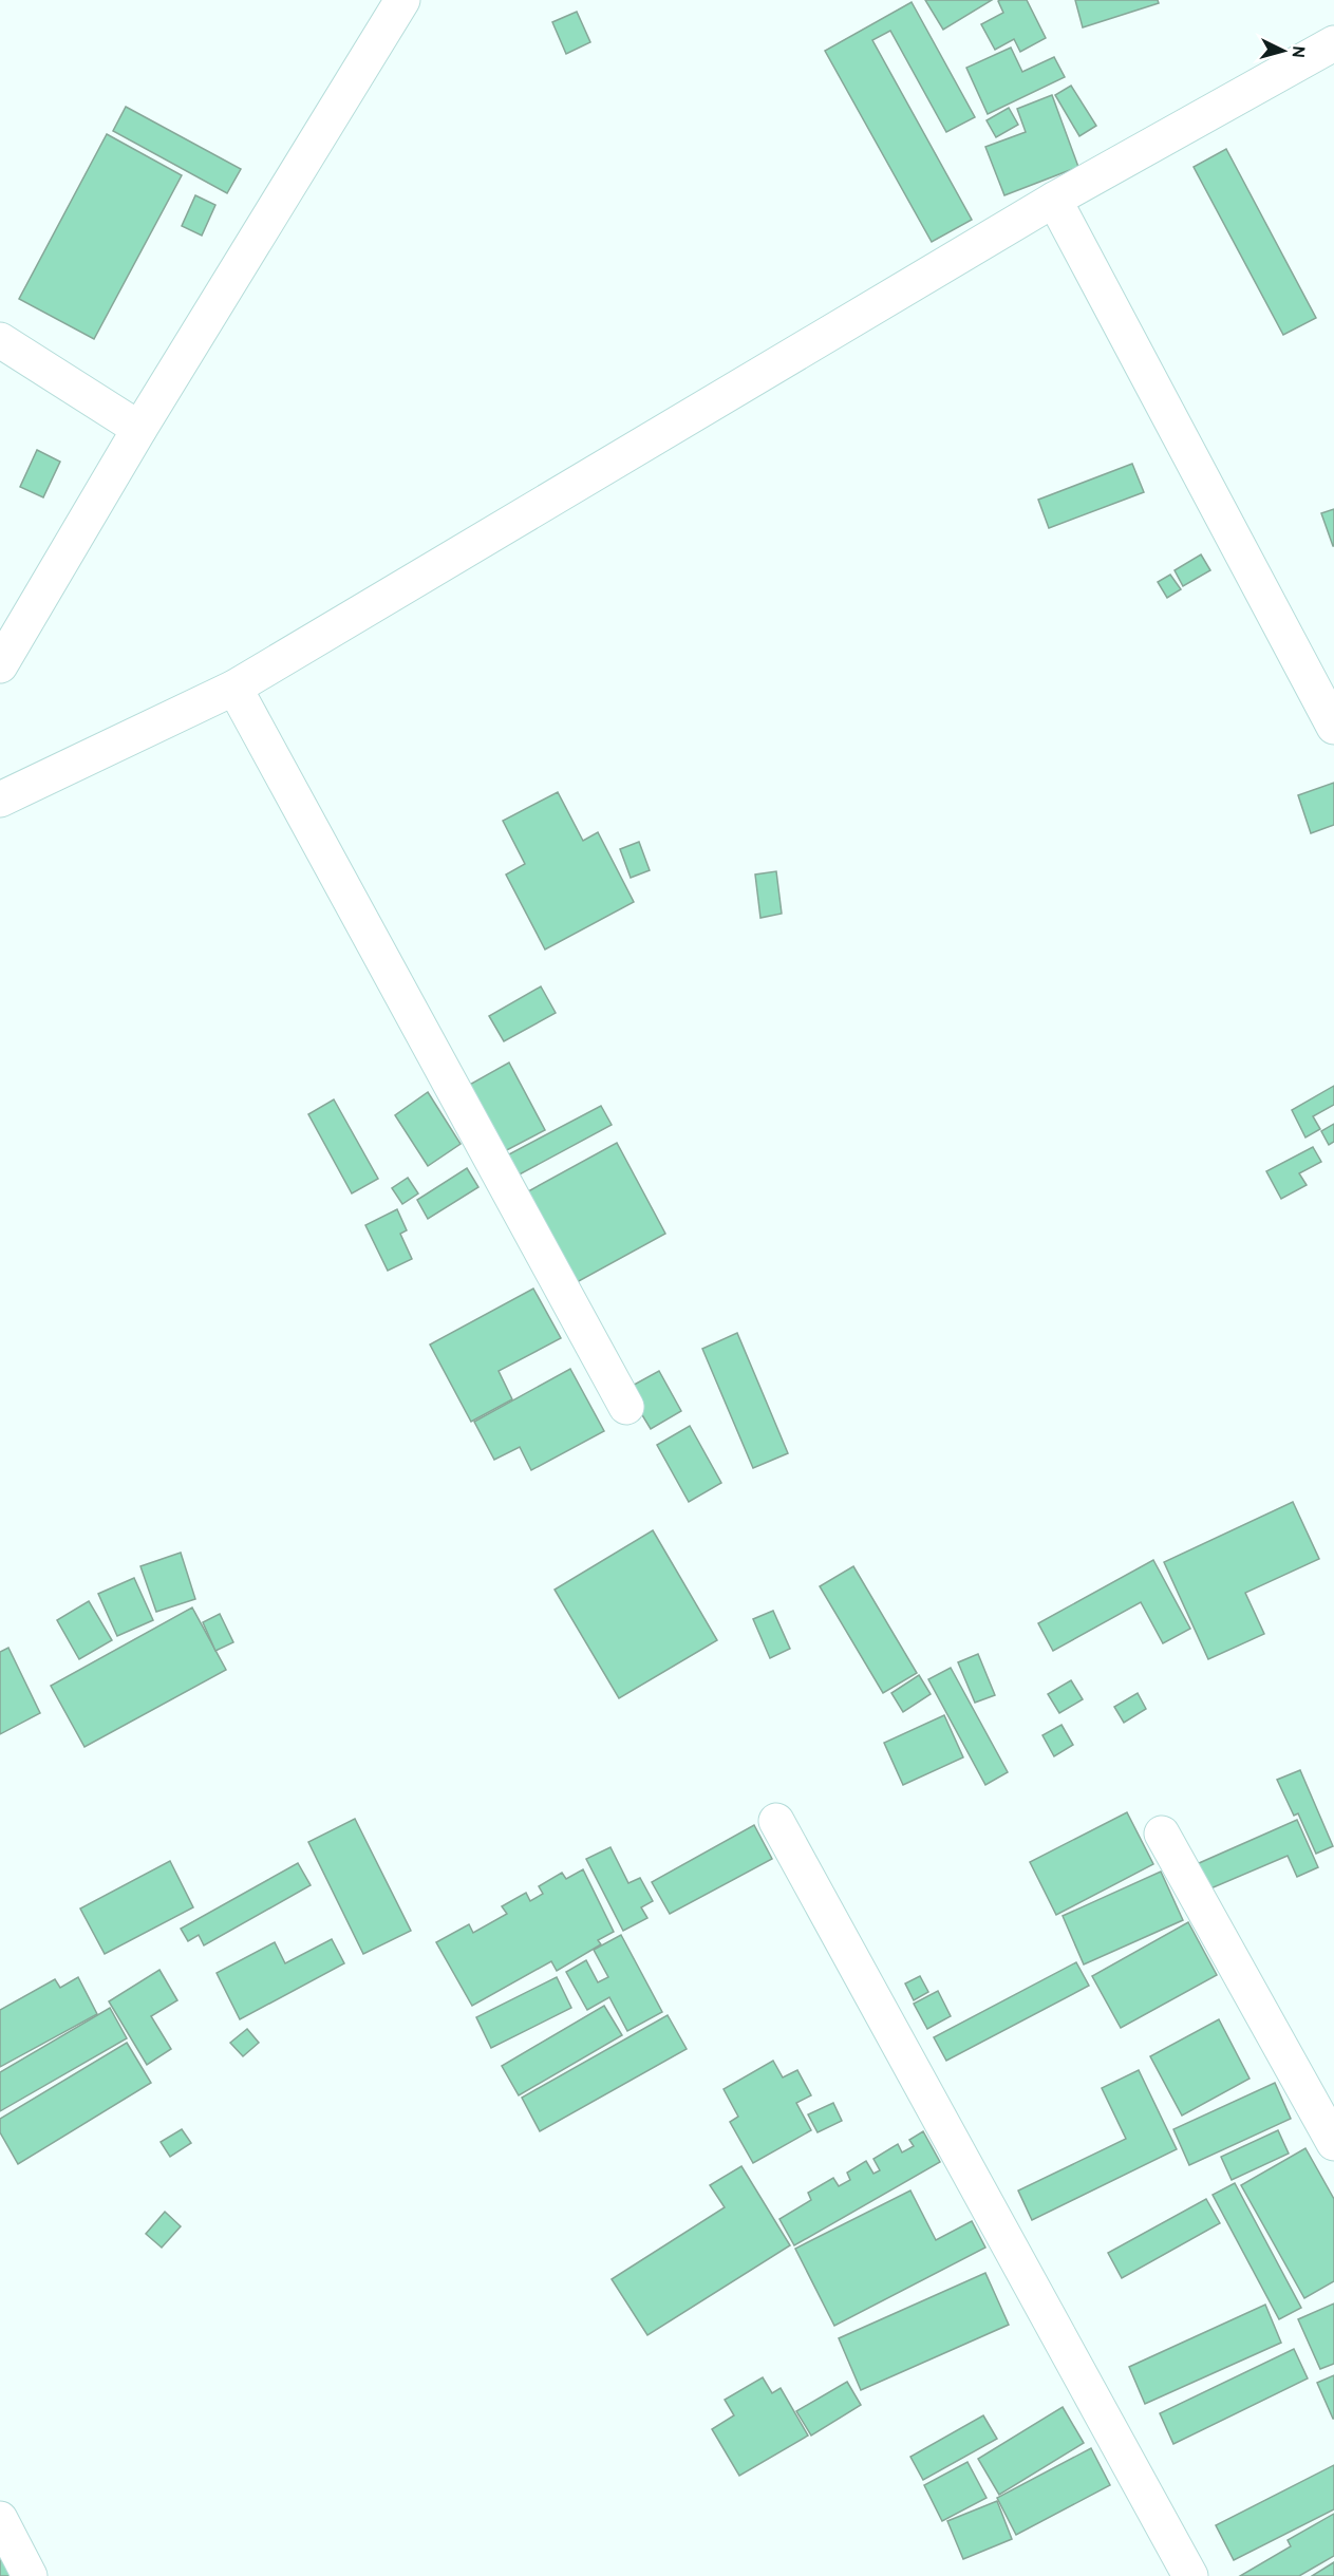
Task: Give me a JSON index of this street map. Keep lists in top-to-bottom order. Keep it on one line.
{"north":"right"}
